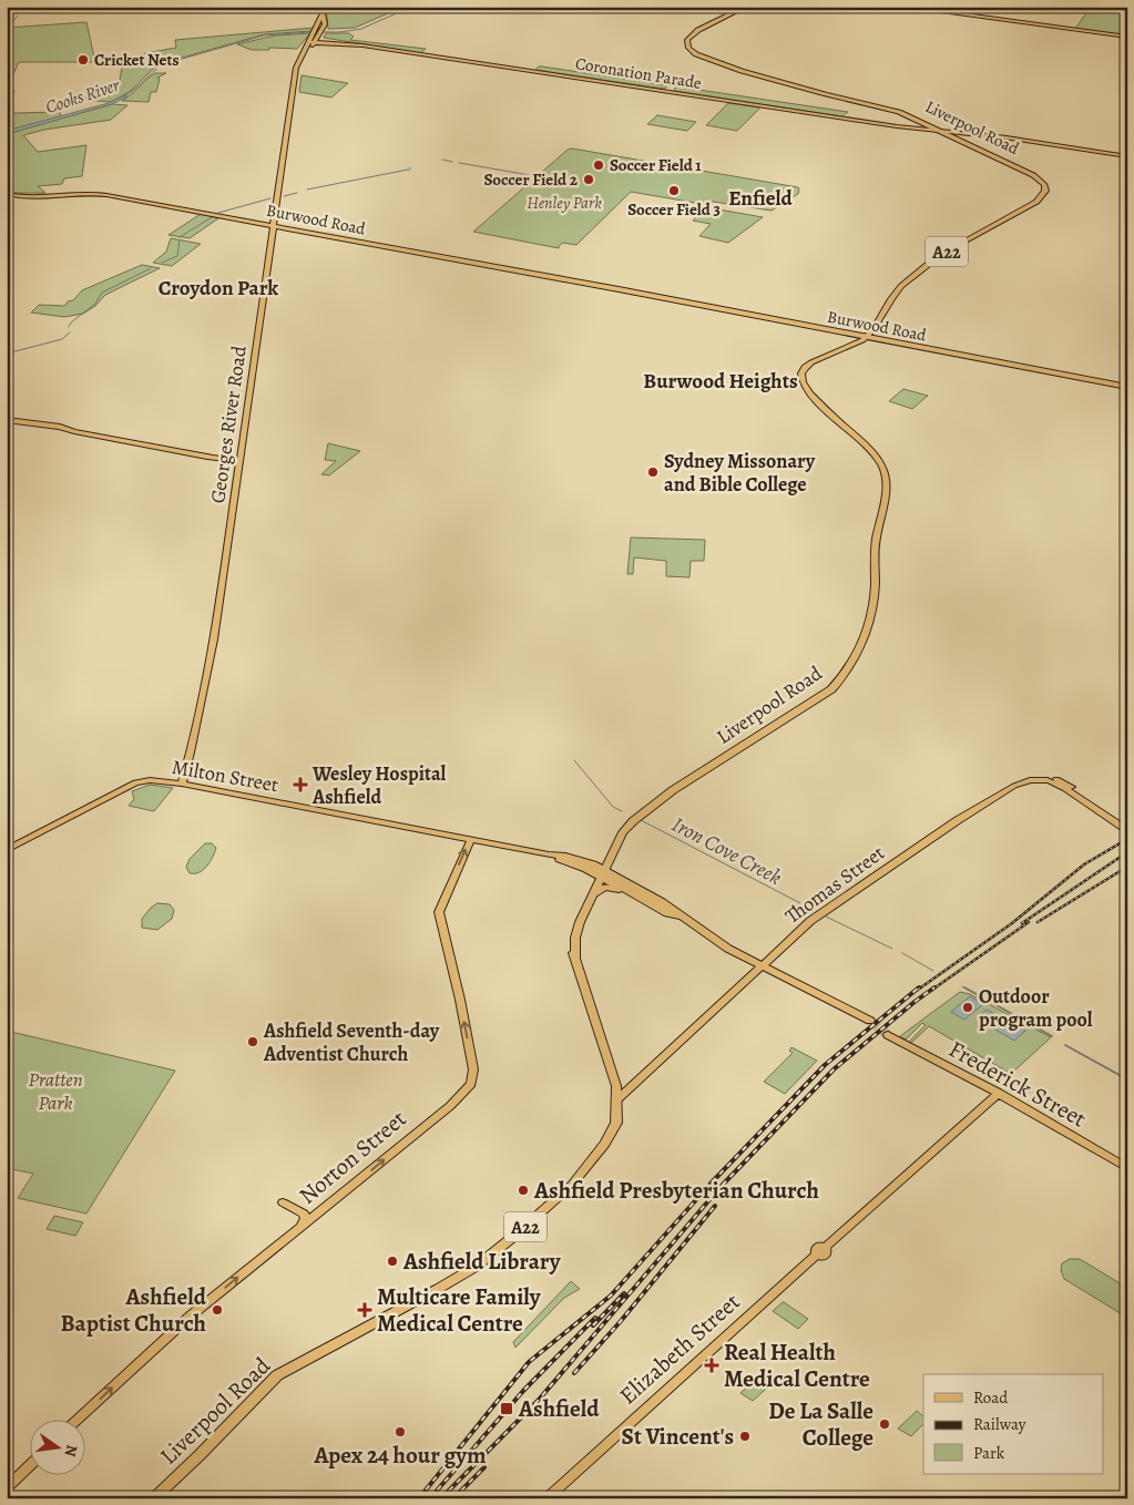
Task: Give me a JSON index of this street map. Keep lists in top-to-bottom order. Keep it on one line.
{"streets":{"highway":["Liverpool Road","A22"],"main road":["Coronation Parade","Burwood Road","Georges River Road","Milton Street","Thomas Street","Frederick Street","Norton Street","Elizabeth Street"]},"crossings":[["Coronation Parade","Liverpool Road"],["Coronation Parade","Georges River Road"],["Liverpool Road","Burwood Road"],["Liverpool Road","Milton Street"],["Liverpool Road","Thomas Street"],["Burwood Road","Georges River Road"],["Georges River Road","Milton Street"],["Milton Street","Norton Street"],["Frederick Street","Elizabeth Street"]],"one_way":["Norton Street"],"districts":["Enfield","Croydon Park","Burwood Heights"],"water":["Cooks River","Iron Cove Creek"],"parks":["Henley Park","Pratten Park"],"places":{"other":["Cricket Nets","Soccer Field 1","Soccer Field 2","Soccer Field 3","Sydney Missonary and Bible College","Outdoor program pool","Ashfield Seventh-day Adventist Church","Ashfield Presbyterian Church","Ashfield Library","Ashfield Baptist Church","De La Salle College","Apex 24 hour gym","St Vincent's"],"health":["Wesley Hospital Ashfield","Multicare Family Medical Centre","Real Health Medical Centre"],"transit":["Ashfield"]},"legend":["Road","Railway","Park"],"north":"right"}
